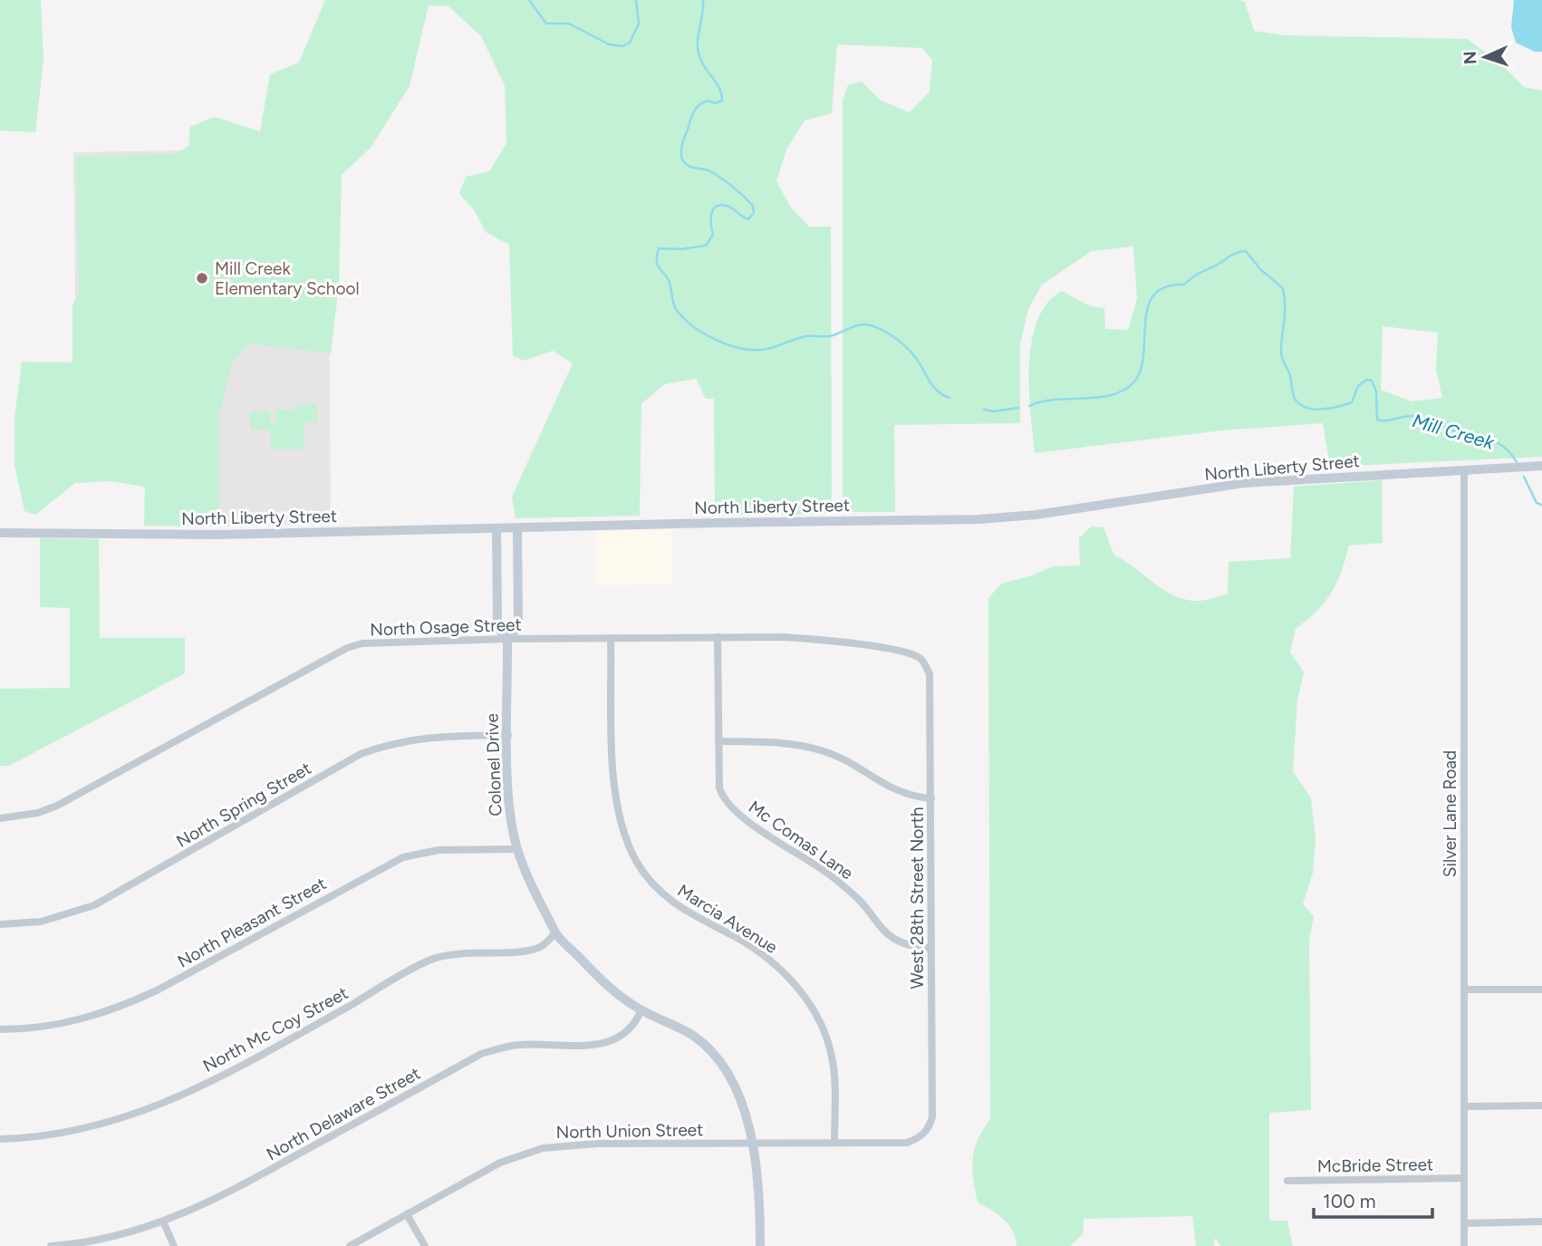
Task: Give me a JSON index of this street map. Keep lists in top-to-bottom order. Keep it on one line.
{"streets":{"main road":["North Liberty Street","Colonel Drive"],"street":["North Osage Street","North Spring Street","Silver Lane Road","Mc Comas Lane","West 28th Street North","Marcia Avenue","North Pleasant Street","North Mc Coy Street","North Delaware Street","North Union Street","McBride Street"]},"crossings":[["North Liberty Street","Colonel Drive"],["North Liberty Street","Silver Lane Road"],["North Osage Street","Colonel Drive"],["North Osage Street","Mc Comas Lane"],["North Osage Street","West 28th Street North"],["North Osage Street","Marcia Avenue"],["Colonel Drive","North Spring Street"],["Colonel Drive","North Pleasant Street"],["Colonel Drive","North Mc Coy Street"],["Colonel Drive","North Delaware Street"],["Colonel Drive","North Union Street"],["Silver Lane Road","McBride Street"],["Mc Comas Lane","West 28th Street North"],["West 28th Street North","North Union Street"],["Marcia Avenue","North Union Street"]],"water":["Mill Creek"],"places":["Mill Creek Elementary School"],"scale_bar":"100 m","north":"left"}
